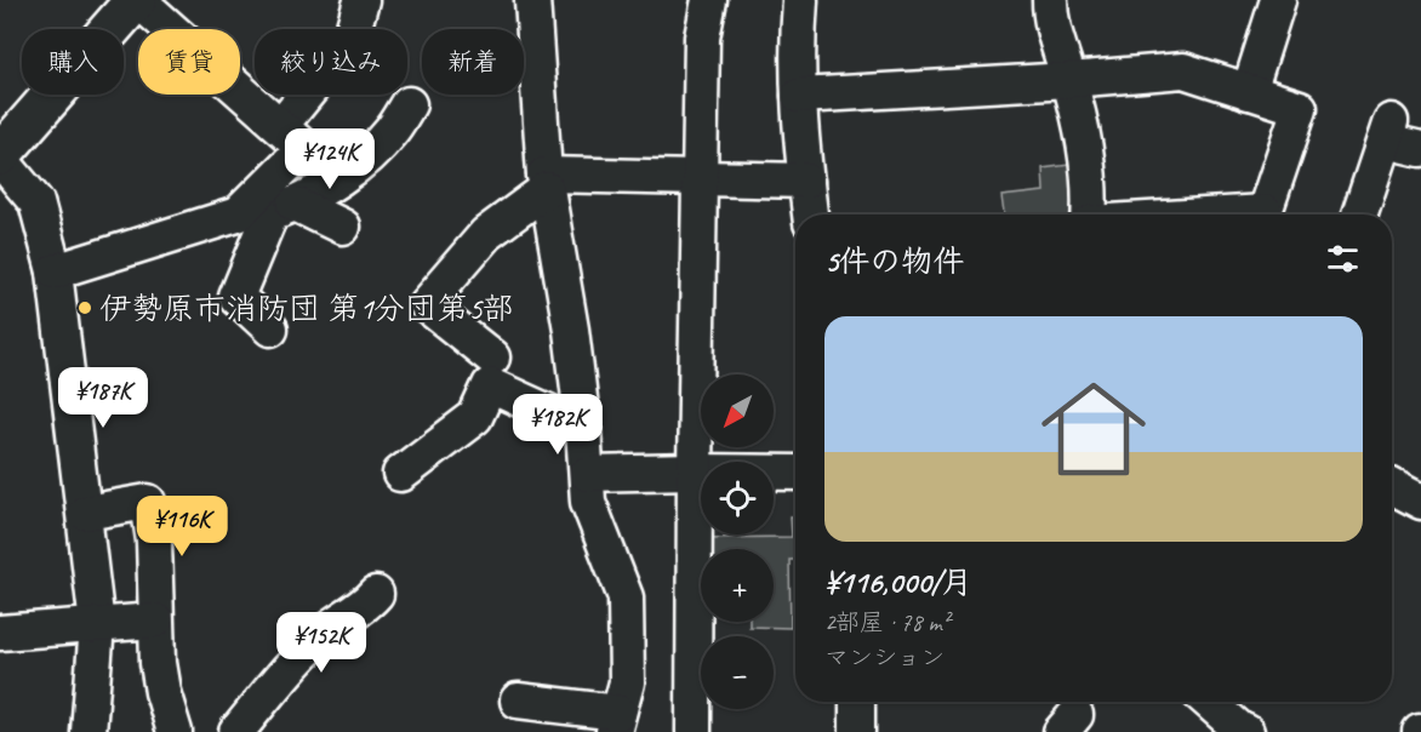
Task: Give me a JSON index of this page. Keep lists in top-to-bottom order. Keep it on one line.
{"places":["伊勢原市消防団 第1分団第5部"],"north":"bottom left","page":{"chip":["購入","賃貸","絞り込み","新着"],"price":["¥124K","¥187K","¥182K","¥116K","¥152K"],"heading":"5件の物件","list":[{"name":"¥116,000/月","note":"2部屋 · 78 m² · マンション"}],"map_buttons":["+","−"]}}
